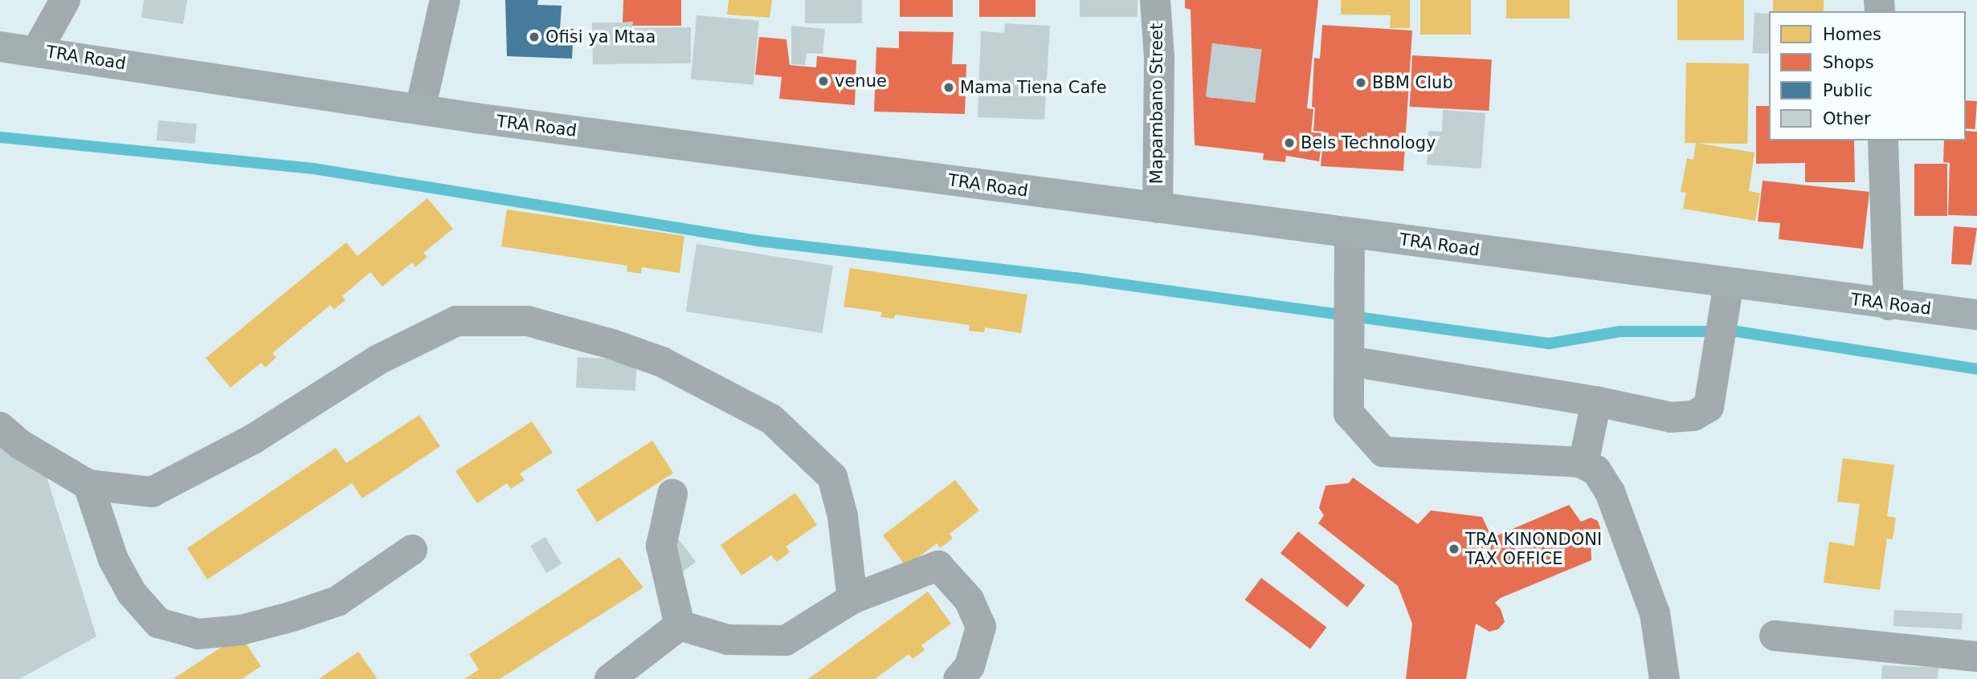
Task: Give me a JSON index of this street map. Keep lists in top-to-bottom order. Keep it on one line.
{"streets":{"main road":["TRA Road"],"street":["Mapambano Street"]},"crossings":[["TRA Road","Mapambano Street"]],"places":["Ofisi ya Mtaa","venue","BBM Club","Mama Tiena Cafe","Bels Technology","TRA KINONDONI TAX OFFICE"],"legend":["Homes","Shops","Public","Other"]}
